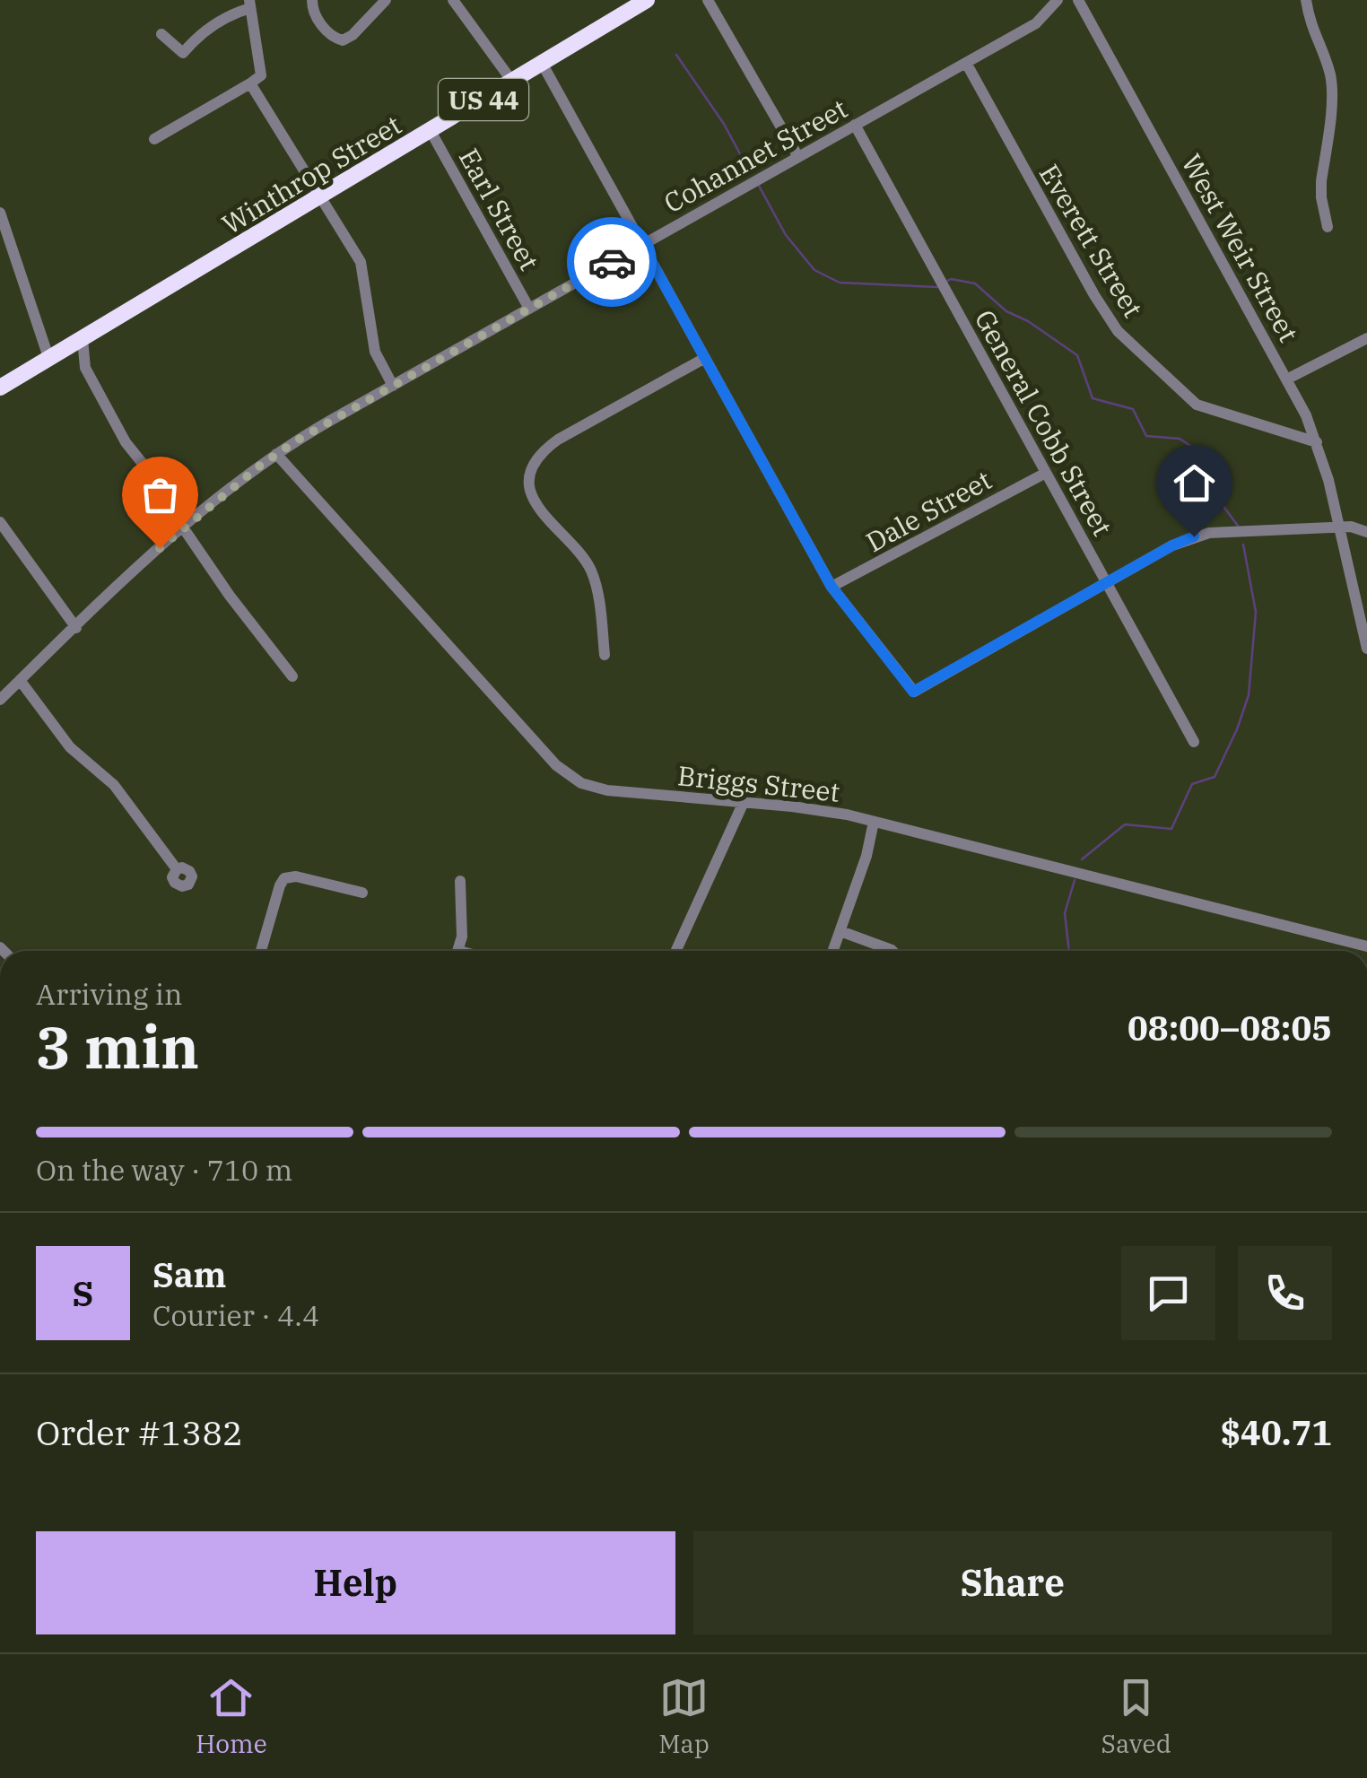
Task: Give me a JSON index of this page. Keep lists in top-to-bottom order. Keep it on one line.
{"streets":{"highway":["US 44","Winthrop Street"],"street":["Cohannet Street","Earl Street","Everett Street","West Weir Street","General Cobb Street","Dale Street","Briggs Street"]},"crossings":[["Cohannet Street","Earl Street"],["Cohannet Street","Everett Street"],["Cohannet Street","General Cobb Street"],["Cohannet Street","Briggs Street"],["Winthrop Street","Earl Street"],["Everett Street","West Weir Street"],["General Cobb Street","Dale Street"]],"page":{"heading":["3 min","Arriving in","08:00–08:05"],"panel":["Sam","Courier · 4.4","Order #1382","$40.71"],"bar":"On the way · 710 m","round":"S","buttons":["Help","Share"],"tabs":["Home","Map","Saved"]}}
